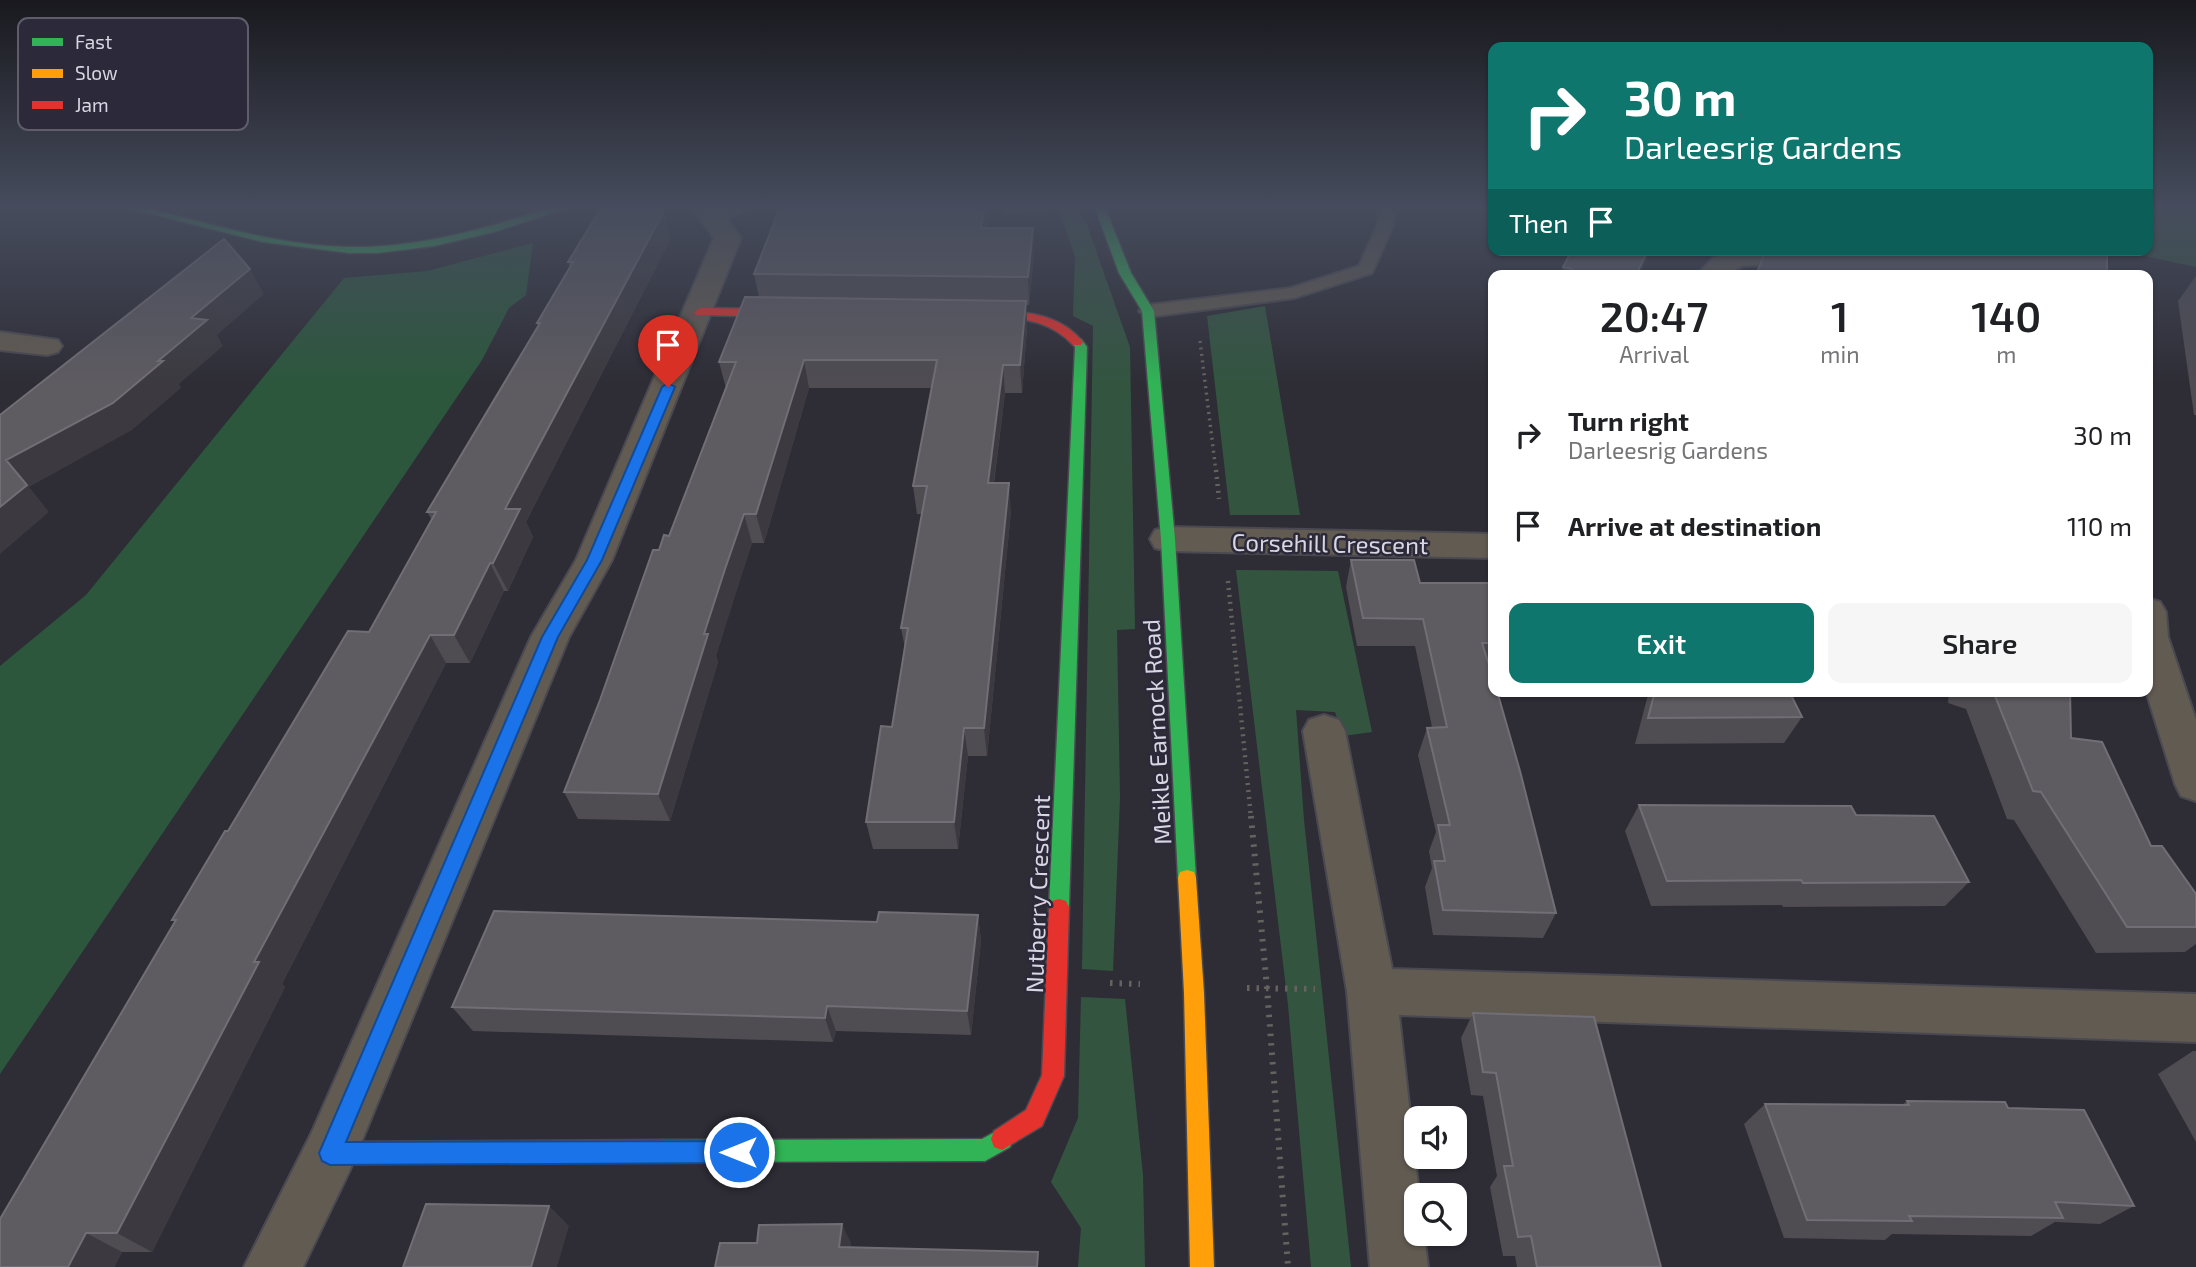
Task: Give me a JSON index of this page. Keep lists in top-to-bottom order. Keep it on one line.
{"streets":{"street":["Corsehill Crescent","Meikle Earnock Road","Nutberry Crescent"]},"crossings":[["Corsehill Crescent","Meikle Earnock Road"]],"legend":["Fast","Slow","Jam"],"page":{"turn":["30 m","Darleesrig Gardens"],"then":"Then","eta":["20:47","Arrival","1","min","140","m"],"list":[{"name":"Turn right","note":"Darleesrig Gardens","value":"30 m"},{"name":"Arrive at destination","value":"110 m"}],"buttons":["Exit","Share"]}}
